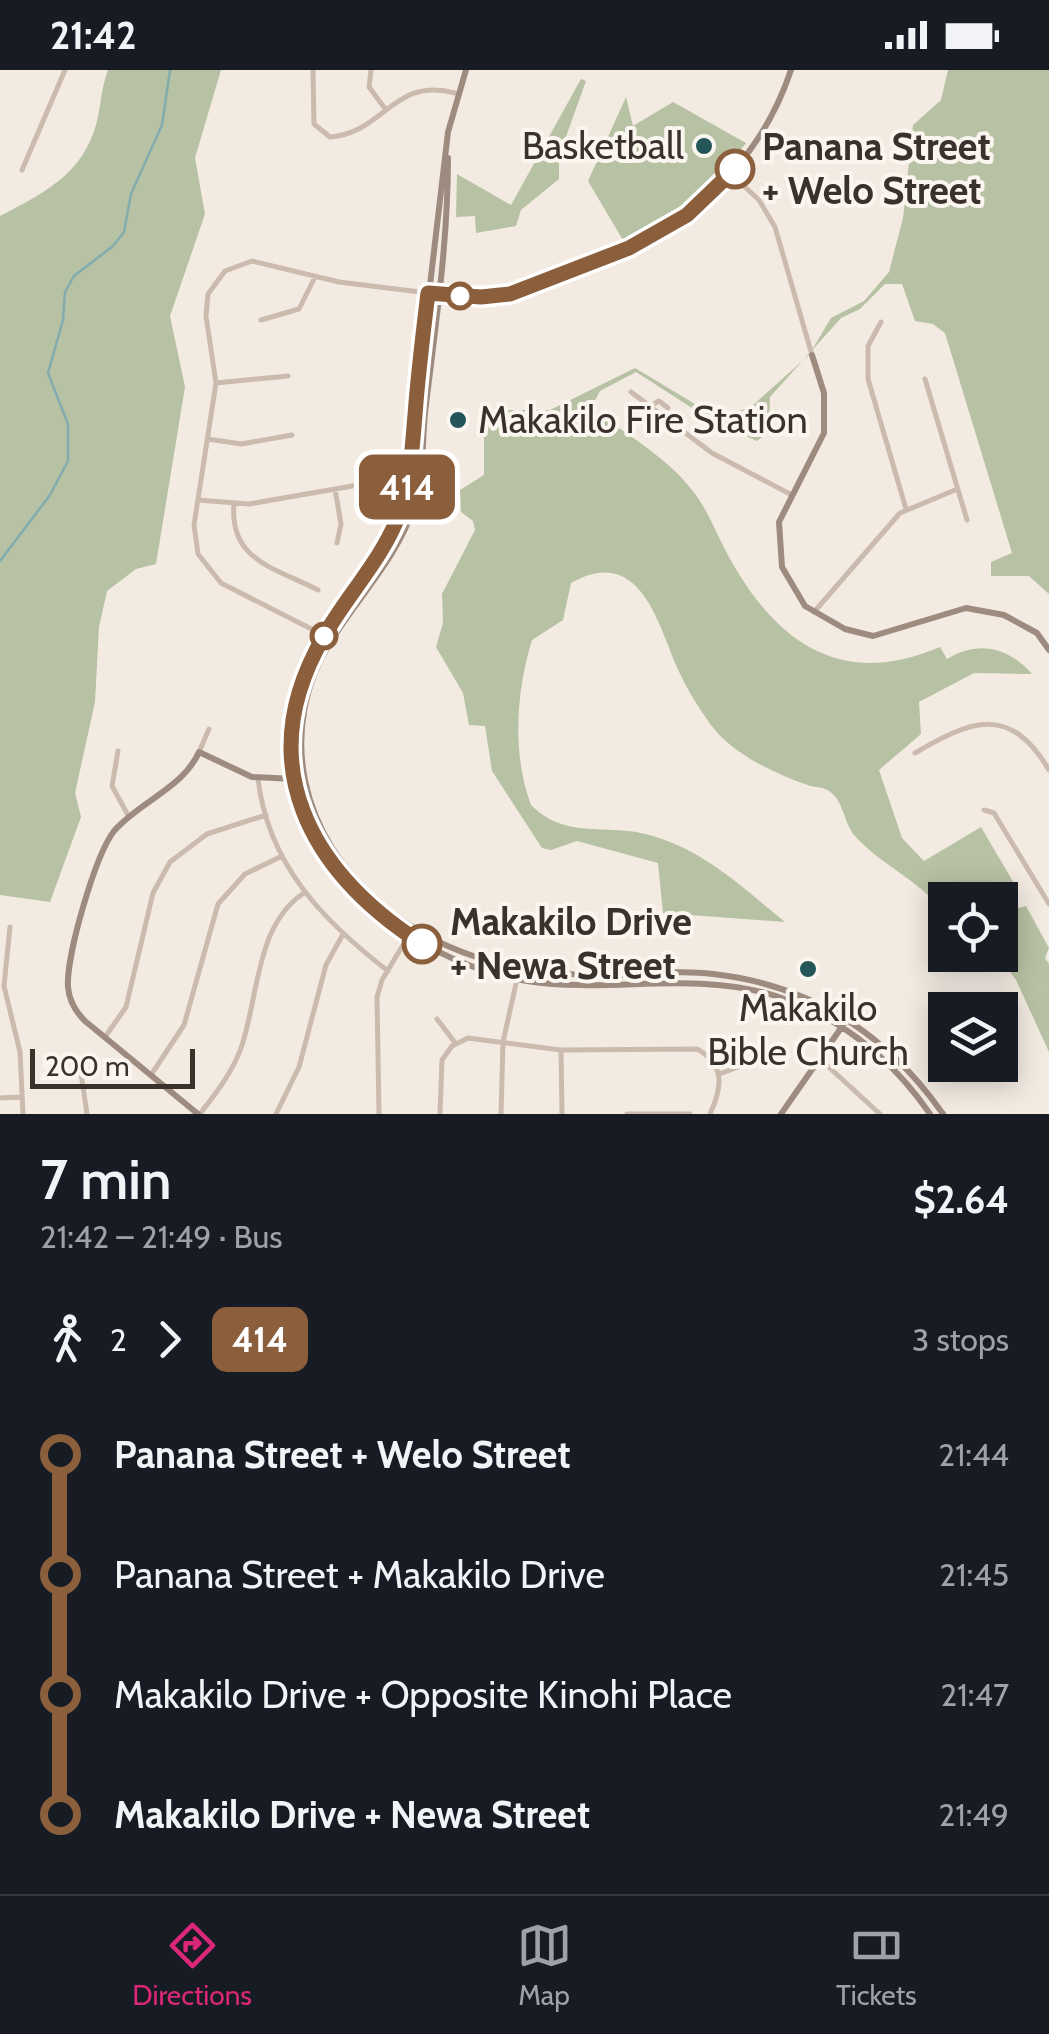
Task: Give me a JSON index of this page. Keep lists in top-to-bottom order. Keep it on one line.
{"places":["Basketball","Panana Street + Welo Street","Makakilo Fire Station","Makakilo Drive + Newa Street","Makakilo Bible Church"],"lines":["bus line 414"],"scale_bar":"200 m","page":{"status":"21:42","on_map":"414","scale":"200 m","heading":["7 min","21:42 – 21:49 · Bus","$2.64"],"legs":["2","414","3 stops"],"list":[{"name":"Panana Street + Welo Street","value":"21:44"},{"name":"Panana Street + Makakilo Drive","value":"21:45"},{"name":"Makakilo Drive + Opposite Kinohi Place","value":"21:47"},{"name":"Makakilo Drive + Newa Street","value":"21:49"}],"tabs":["Directions","Map","Tickets"]}}
